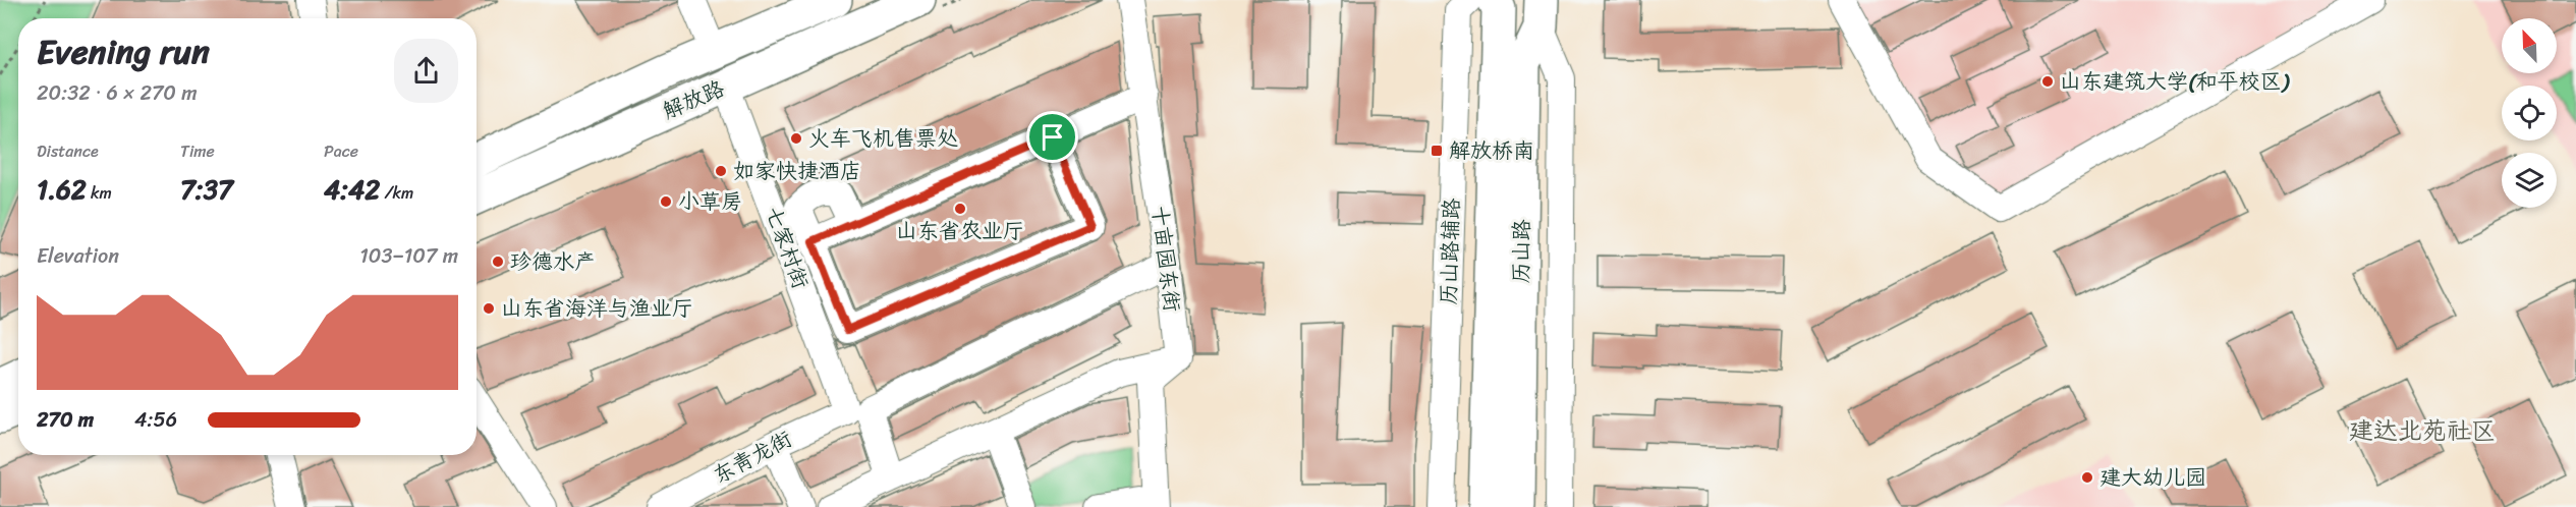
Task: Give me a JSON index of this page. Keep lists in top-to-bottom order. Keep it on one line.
{"streets":{"main road":["解放路","历山路"],"street":["七家村街","历山路辅路","十亩园东街","东青龙街"]},"crossings":[["解放路","七家村街"],["七家村街","东青龙街"]],"districts":["建达北苑社区"],"places":{"other":["山东建筑大学(和平校区)","火车飞机售票处","如家快捷酒店","小草房","山东省农业厅","珍德水产","山东省海洋与渔业厅","建大幼儿园"],"transit":["解放桥南"]},"north":"top left","page":{"heading":["Evening run","20:32 · 6 × 270 m"],"stats":[["Distance","1.62 km"],["Time","7:37"],["Pace","4:42 /km"]],"chart":["Elevation","103–107 m"],"list":[{"name":"270 m","note":"4:56"}]}}
